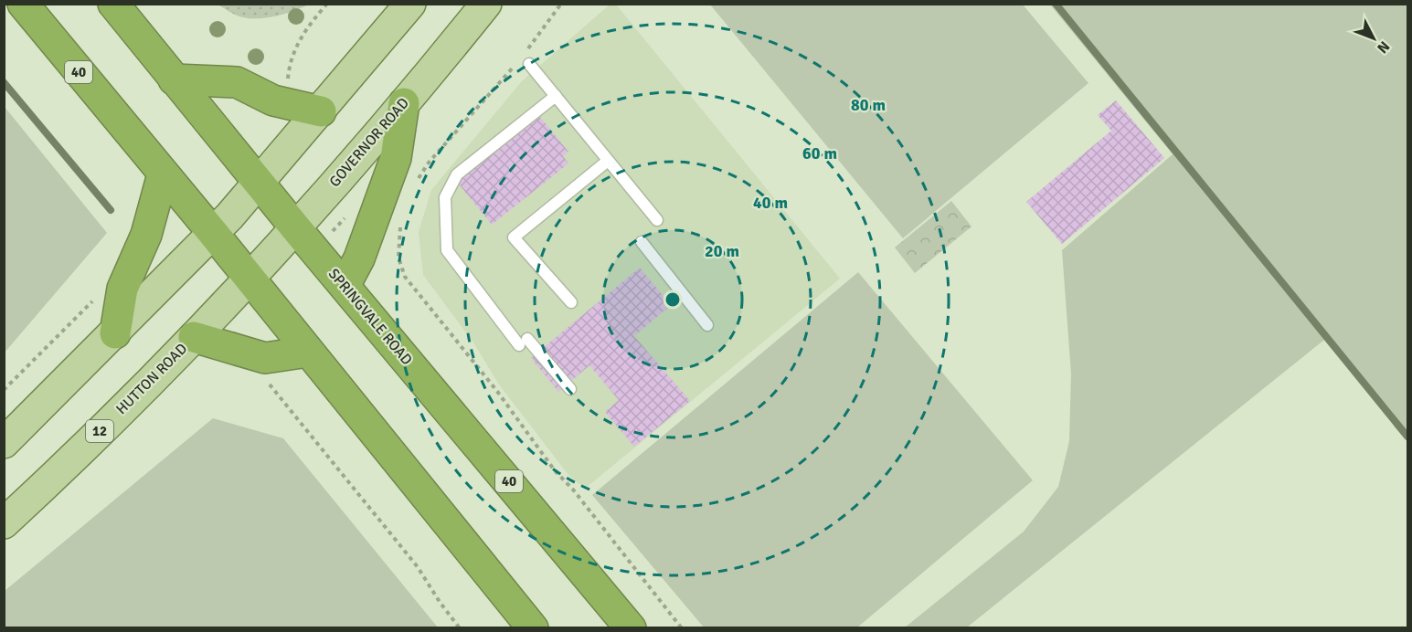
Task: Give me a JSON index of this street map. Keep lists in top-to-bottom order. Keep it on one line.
{"streets":{"highway":["40","SPRINGVALE ROAD"],"main road":["GOVERNOR ROAD","HUTTON ROAD","12"]},"crossings":[["40","GOVERNOR ROAD"],["40","HUTTON ROAD"],["GOVERNOR ROAD","SPRINGVALE ROAD"],["GOVERNOR ROAD","HUTTON ROAD"]],"north":"bottom right","rings":["80 m","60 m","40 m","20 m"]}
